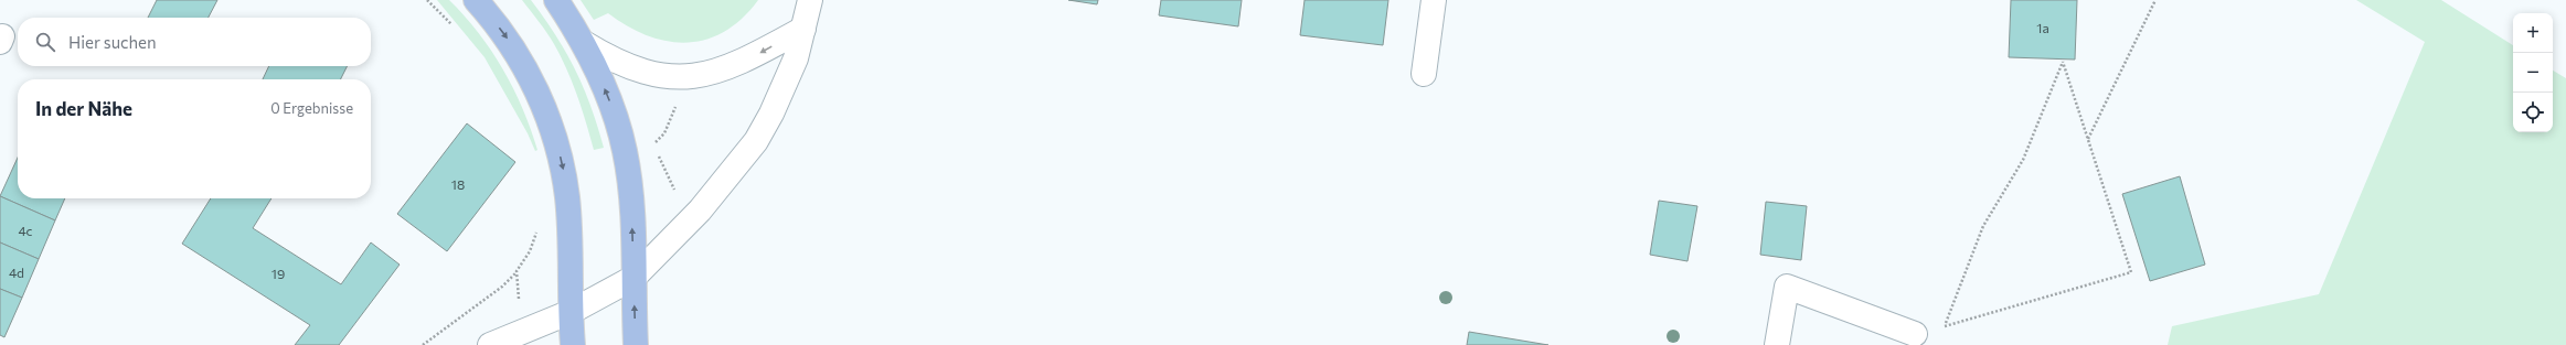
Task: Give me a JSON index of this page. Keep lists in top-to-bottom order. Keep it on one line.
{"house_numbers":["1a","18","4c","4d","19"],"page":{"map_buttons":["+","−"],"search":"Hier suchen","heading":["In der Nähe","0 Ergebnisse"]}}
